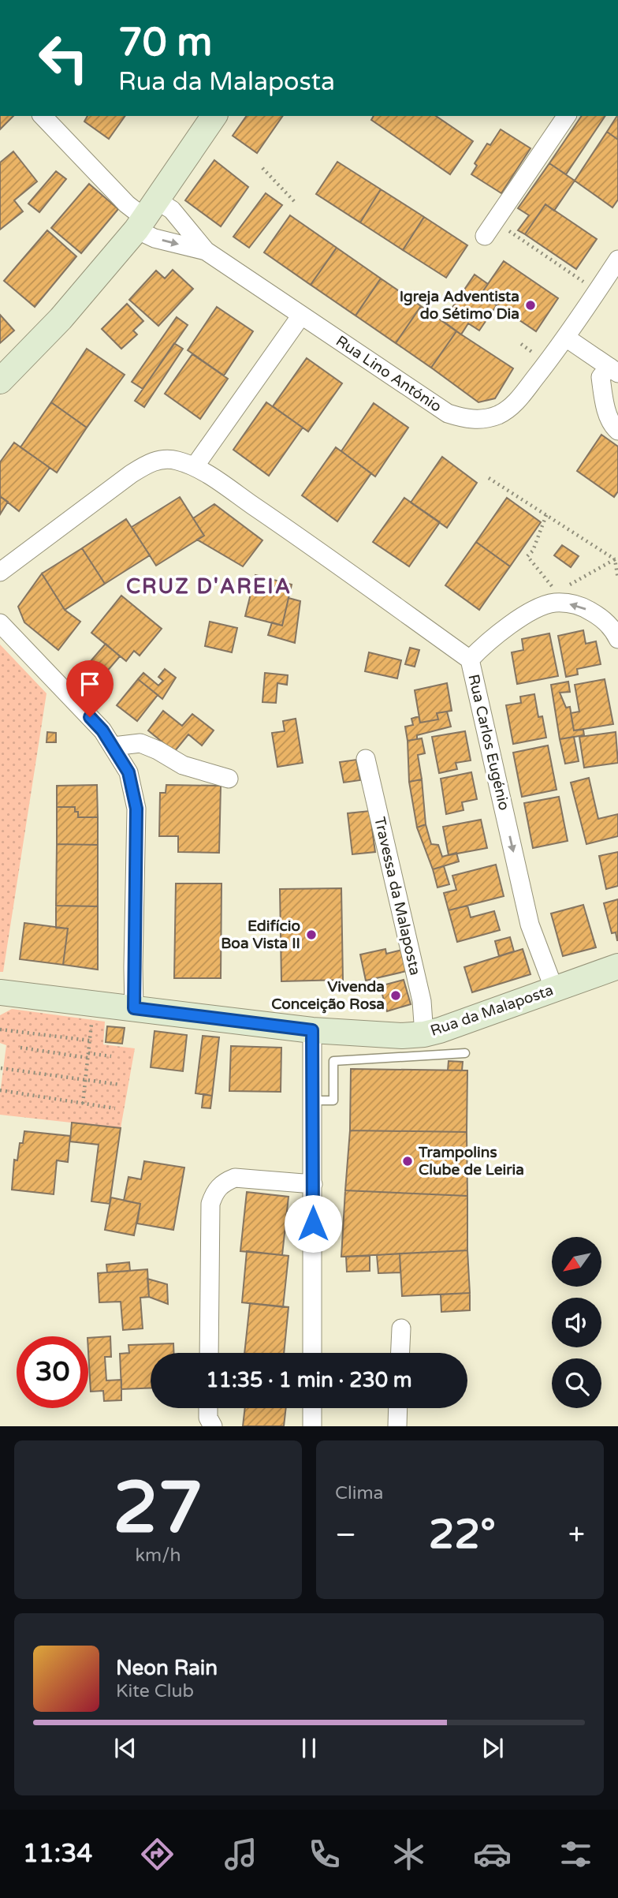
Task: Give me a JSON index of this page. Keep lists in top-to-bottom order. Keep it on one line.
{"streets":{"street":["Rua Lino António","Rua Carlos Eugénio","Travessa da Malaposta","Rua da Malaposta"]},"crossings":[["Rua Carlos Eugénio","Rua da Malaposta"],["Travessa da Malaposta","Rua da Malaposta"]],"one_way":["Rua Carlos Eugénio"],"districts":["CRUZ D'AREIA"],"places":["Igreja Adventista do Sétimo Dia","Edifício Boa Vista II","Vivenda Conceição Rosa","Trampolins Clube de Leiria"],"north":"bottom left","page":{"turn":["70 m","Rua da Malaposta"],"limit":"30","trip":"11:35 · 1 min · 230 m","tile":[["27","km/h"],"Clima"],"heat":["−","22°","+"],"song":["Neon Rain","Kite Club"],"tabs":"11:34"}}
